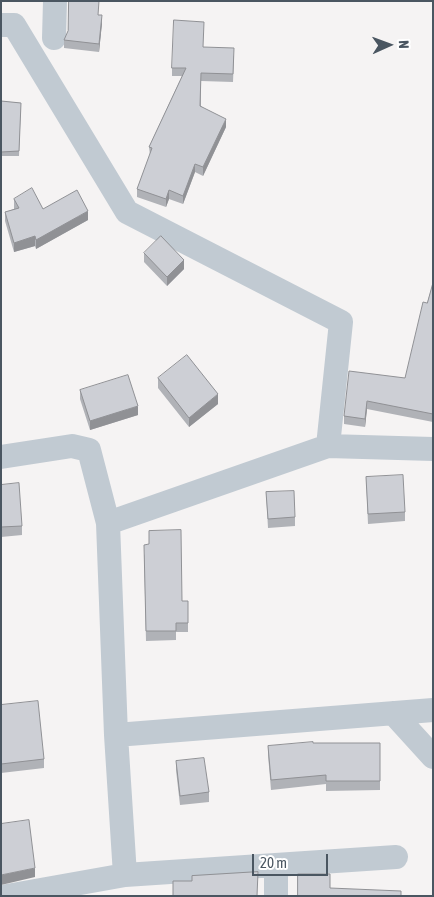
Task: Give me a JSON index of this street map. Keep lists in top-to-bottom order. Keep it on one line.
{"scale_bar":"20 m","north":"right"}
